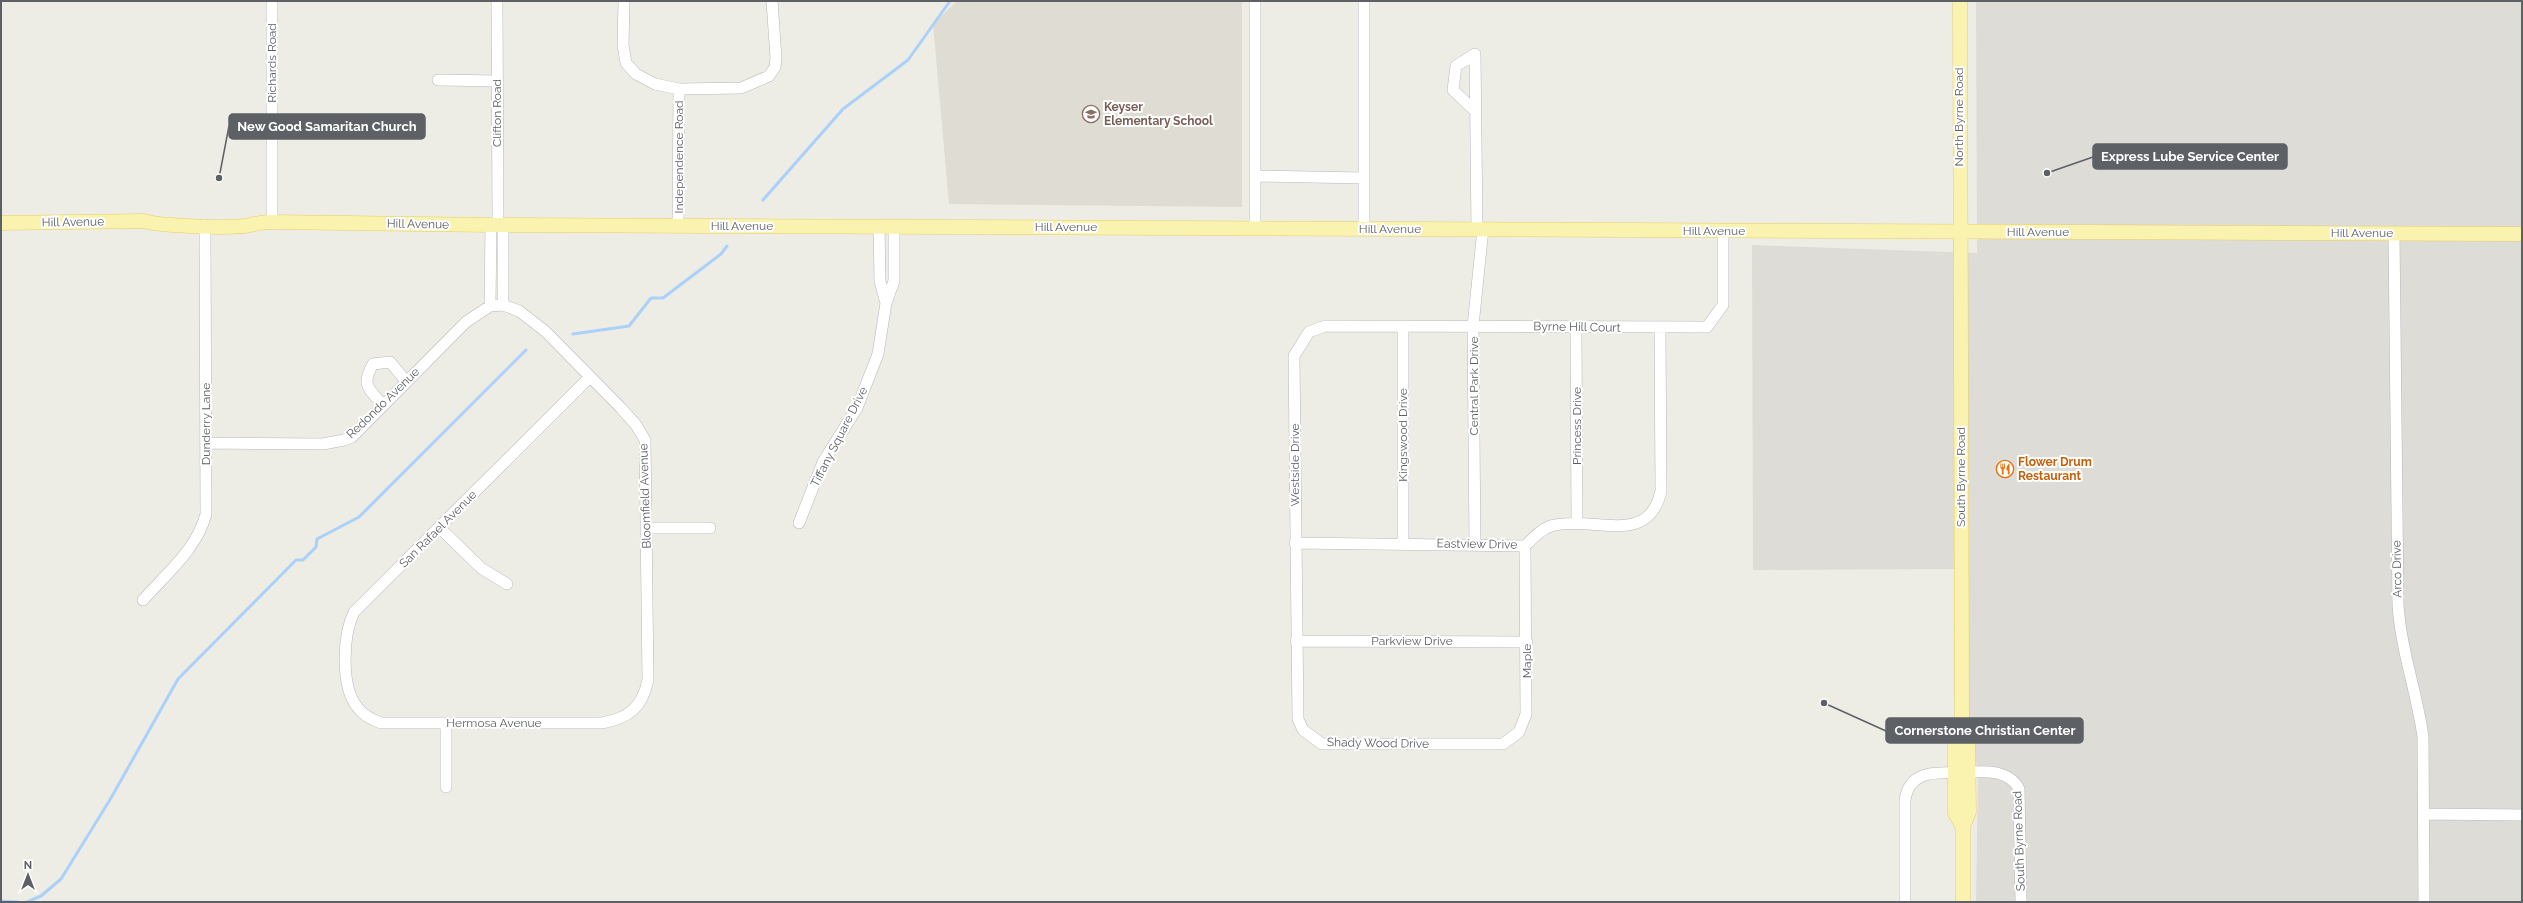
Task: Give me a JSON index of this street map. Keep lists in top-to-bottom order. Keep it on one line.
{"streets":{"main road":["North Byrne Road","Hill Avenue","South Byrne Road"],"street":["Richards Road","Clifton Road","Independence Road","Byrne Hill Court","Central Park Drive","Redondo Avenue","Dunderry Lane","Princess Drive","Kingswood Drive","Tiffany Square Drive","Westside Drive","Bloomfield Avenue","San Rafael Avenue","Eastview Drive","Arco Drive","Parkview Drive","Maple","Hermosa Avenue","Shady Wood Drive"]},"crossings":[["Richards Road","Hill Avenue"],["Clifton Road","Hill Avenue"],["North Byrne Road","Hill Avenue"],["North Byrne Road","South Byrne Road"],["Independence Road","Hill Avenue"],["Hill Avenue","Byrne Hill Court"],["Hill Avenue","Central Park Drive"],["Hill Avenue","Dunderry Lane"],["Hill Avenue","Tiffany Square Drive"],["Hill Avenue","South Byrne Road"],["Hill Avenue","Arco Drive"],["Byrne Hill Court","Central Park Drive"],["Byrne Hill Court","Princess Drive"],["Byrne Hill Court","Kingswood Drive"],["Byrne Hill Court","Westside Drive"],["Byrne Hill Court","Eastview Drive"],["Central Park Drive","Eastview Drive"],["Redondo Avenue","Dunderry Lane"],["Redondo Avenue","Bloomfield Avenue"],["Princess Drive","Eastview Drive"],["Kingswood Drive","Eastview Drive"],["Westside Drive","Eastview Drive"],["Westside Drive","Parkview Drive"],["Westside Drive","Shady Wood Drive"],["Bloomfield Avenue","San Rafael Avenue"],["Bloomfield Avenue","Hermosa Avenue"],["San Rafael Avenue","Hermosa Avenue"],["Eastview Drive","Maple"],["Parkview Drive","Maple"],["Parkview Drive","Shady Wood Drive"],["Maple","Shady Wood Drive"]],"places":{"school or university":["Keyser Elementary School"],"other":["Express Lube Service Center","New Good Samaritan Church","Cornerstone Christian Center"],"restaurant":["Flower Drum Restaurant"]},"north":"top"}
